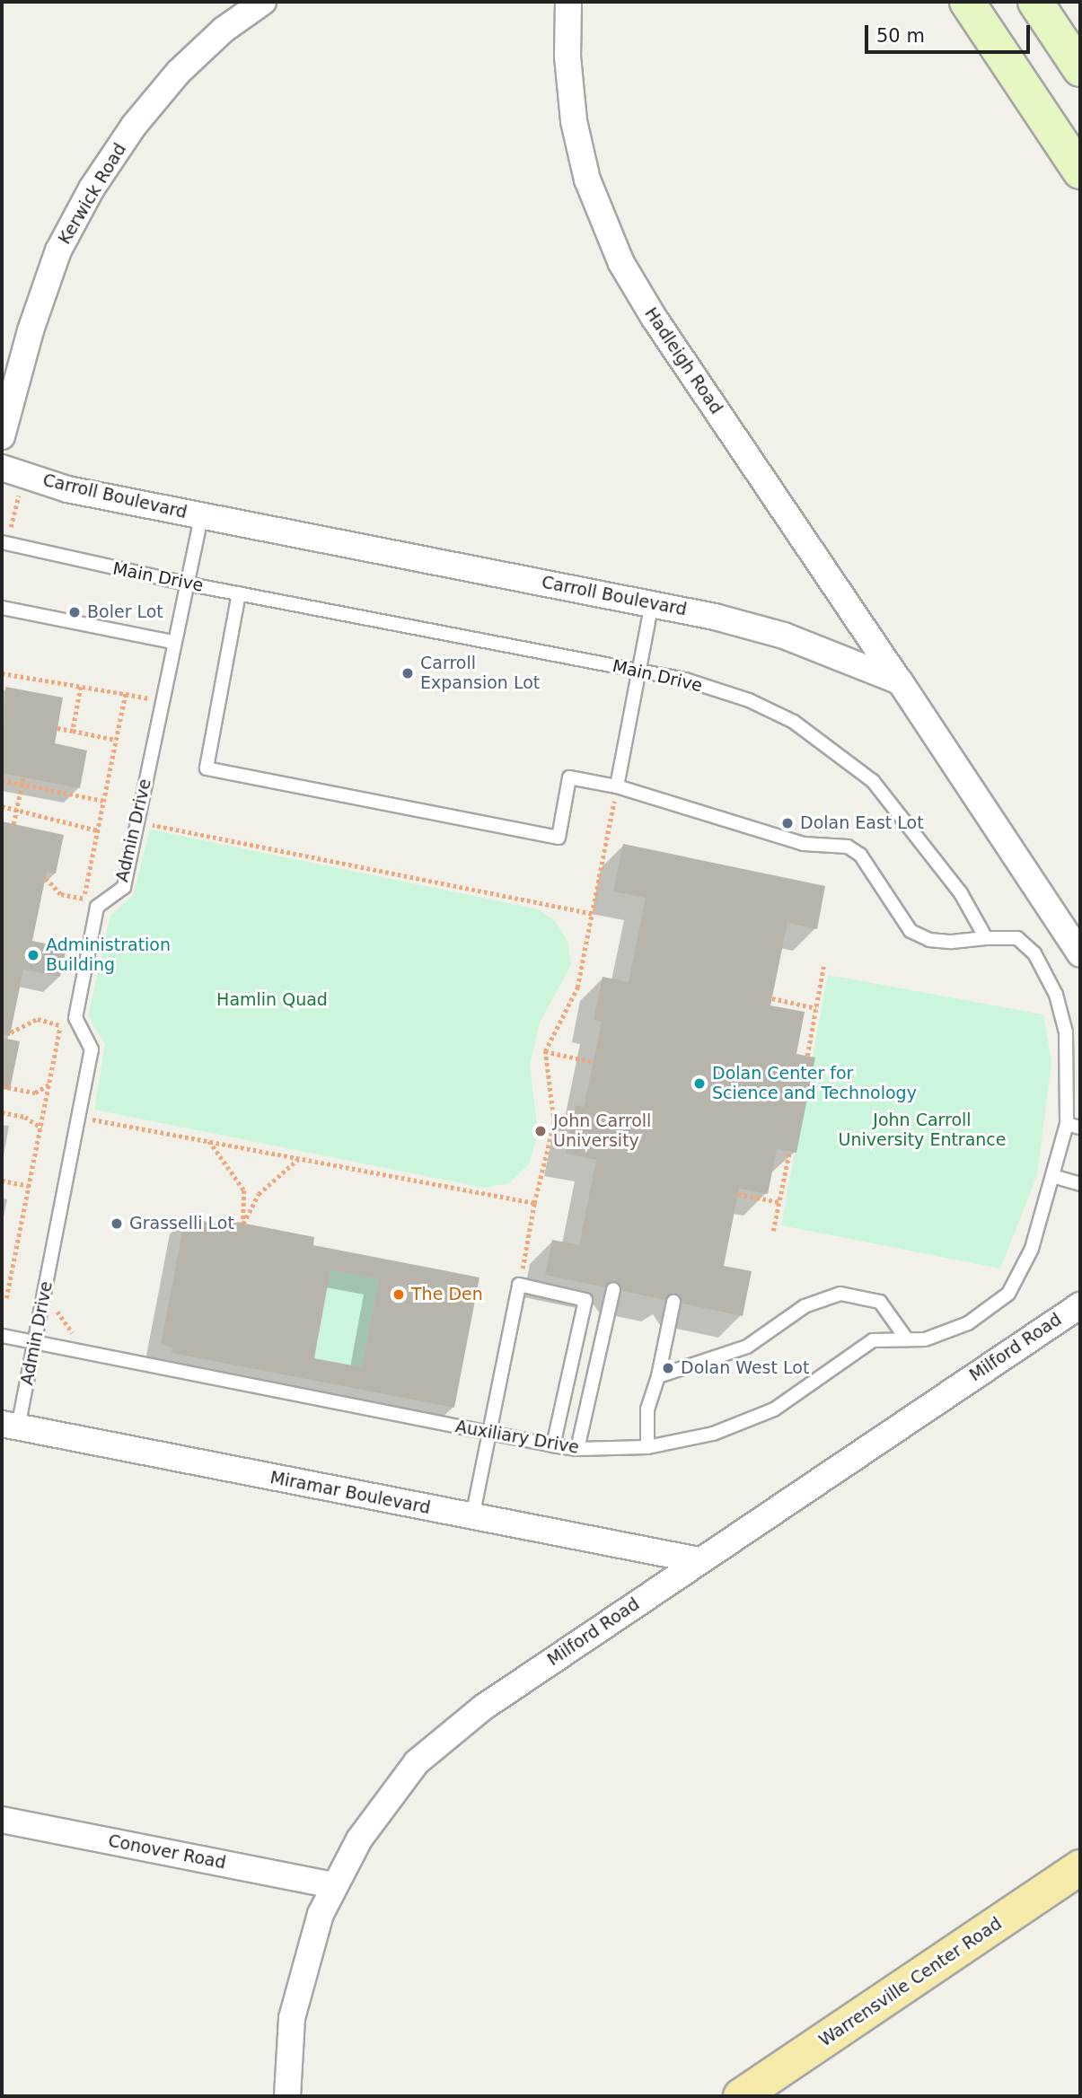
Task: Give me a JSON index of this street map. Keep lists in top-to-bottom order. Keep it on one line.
{"streets":{"main road":["Warrensville Center Road"],"street":["Kerwick Road","Hadleigh Road","Carroll Boulevard","Milford Road","Miramar Boulevard","Conover Road"],"lane":["Main Drive","Admin Drive","Auxiliary Drive"]},"crossings":[["Hadleigh Road","Carroll Boulevard"],["Carroll Boulevard","Admin Drive"],["Main Drive","Admin Drive"],["Admin Drive","Auxiliary Drive"],["Admin Drive","Miramar Boulevard"],["Milford Road","Miramar Boulevard"],["Milford Road","Conover Road"]],"parks":["Hamlin Quad","John Carroll University Entrance"],"places":["Boler Lot","Carroll Expansion Lot","Dolan East Lot","Administration Building","Dolan Center for Science and Technology","John Carroll University","Grasselli Lot","The Den","Dolan West Lot"],"scale_bar":"50 m"}
